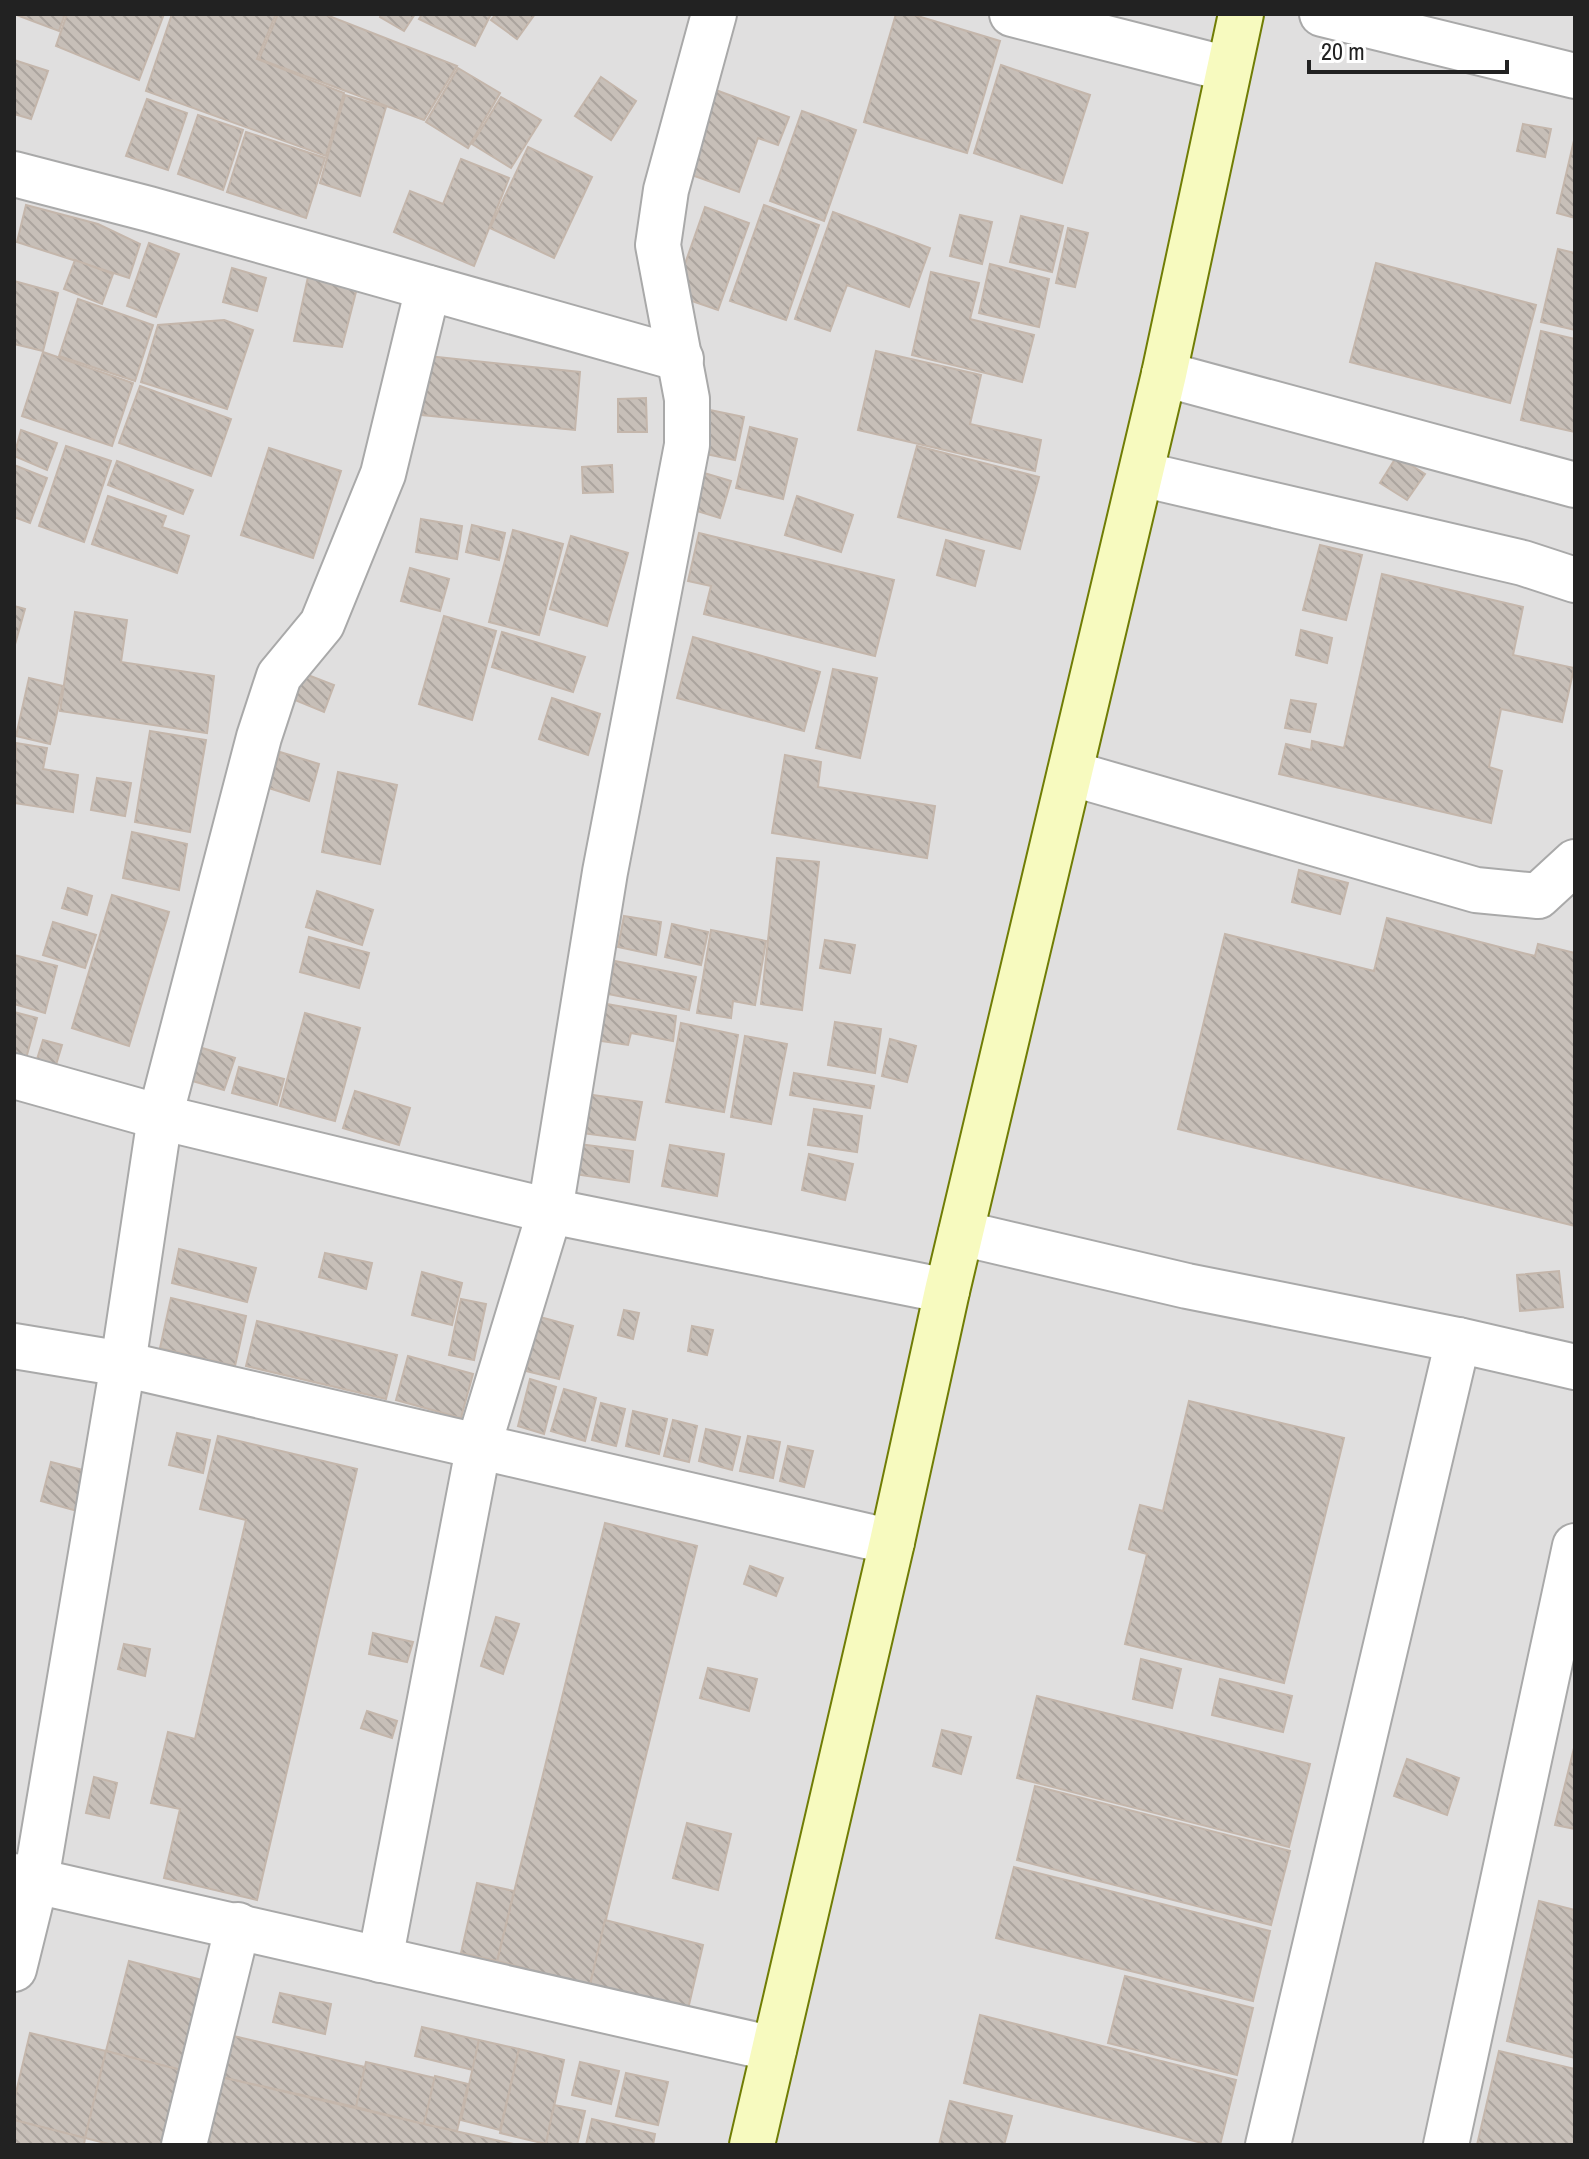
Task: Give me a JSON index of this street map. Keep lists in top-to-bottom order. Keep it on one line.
{"scale_bar":"20 m"}
